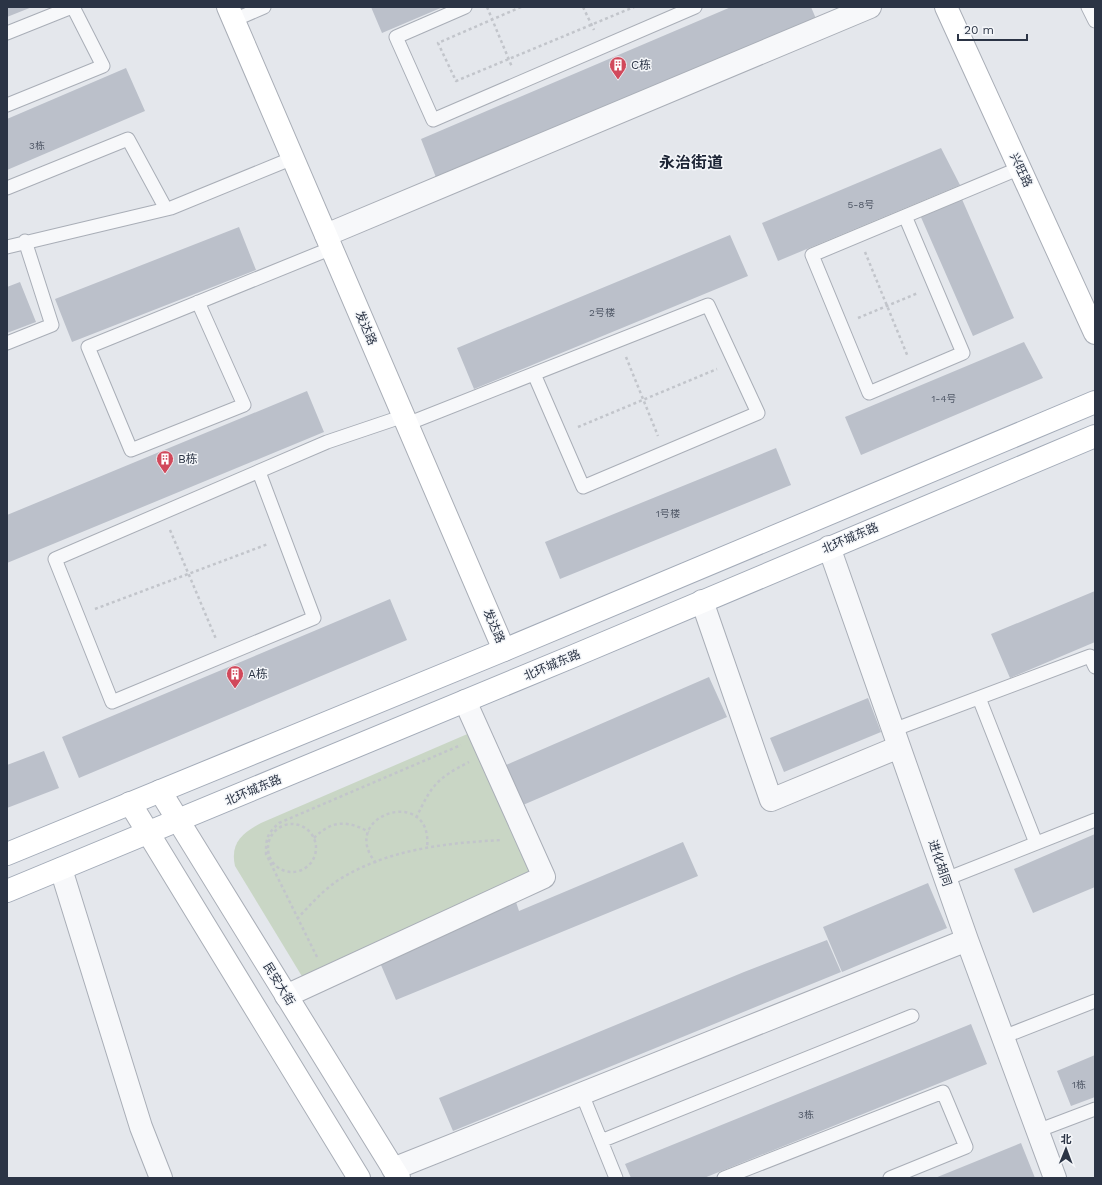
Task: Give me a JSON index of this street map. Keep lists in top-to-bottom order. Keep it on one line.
{"streets":{"main road":["兴旺路","发达路","北环城东路","民安大街"],"street":["进化胡同"]},"crossings":[["北环城东路","进化胡同"],["北环城东路","民安大街"]],"districts":["永治街道"],"places":{"building":["C栋","B栋","A栋"]},"house_numbers":["3栋","5-8号","2号楼","1-4号","1号楼","1栋","3栋"],"scale_bar":"20 m","north":"top"}
